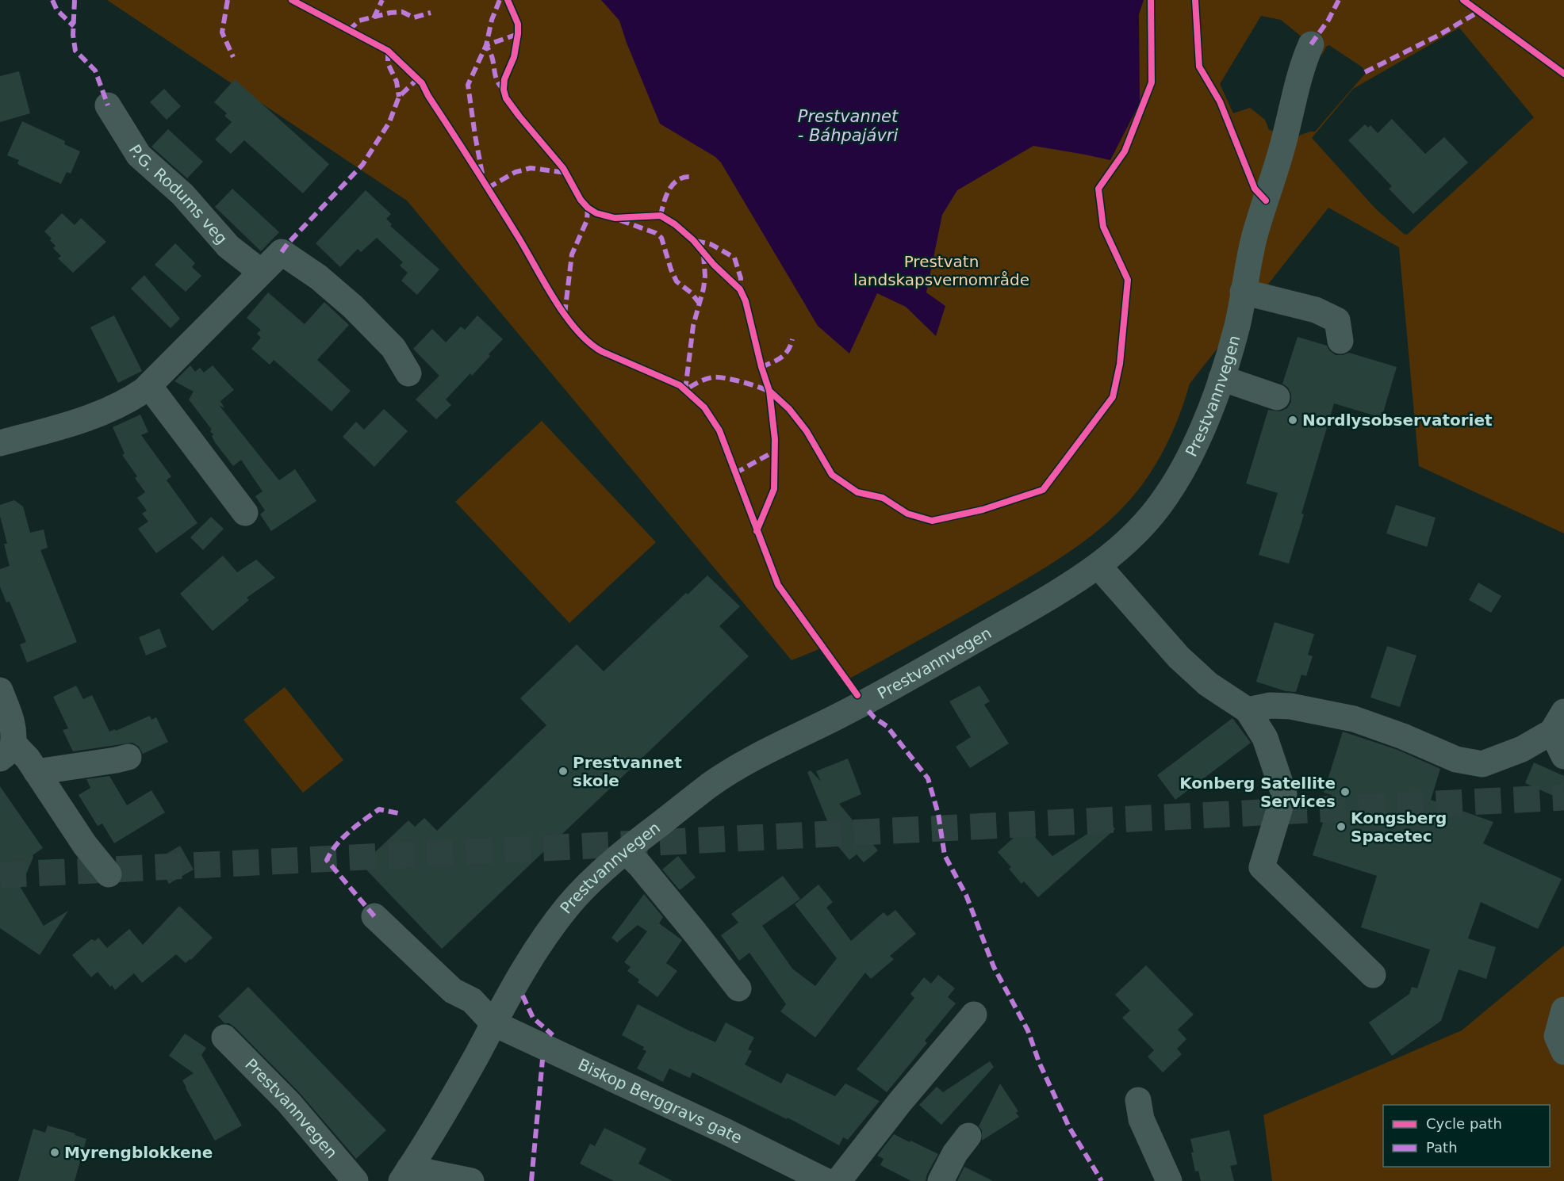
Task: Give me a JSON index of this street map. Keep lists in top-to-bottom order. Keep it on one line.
{"streets":{"street":["P.G. Rodums veg","Prestvannvegen","Biskop Berggravs gate"]},"crossings":[["Prestvannvegen","Biskop Berggravs gate"]],"water":["Prestvannet - Báhpajávri"],"parks":["Prestvatn landskapsvernområde"],"places":["Nordlysobservatoriet","Prestvannet skole","Konberg Satellite Services","Kongsberg Spacetec","Myrengblokkene"],"legend":["Cycle path","Path"]}
